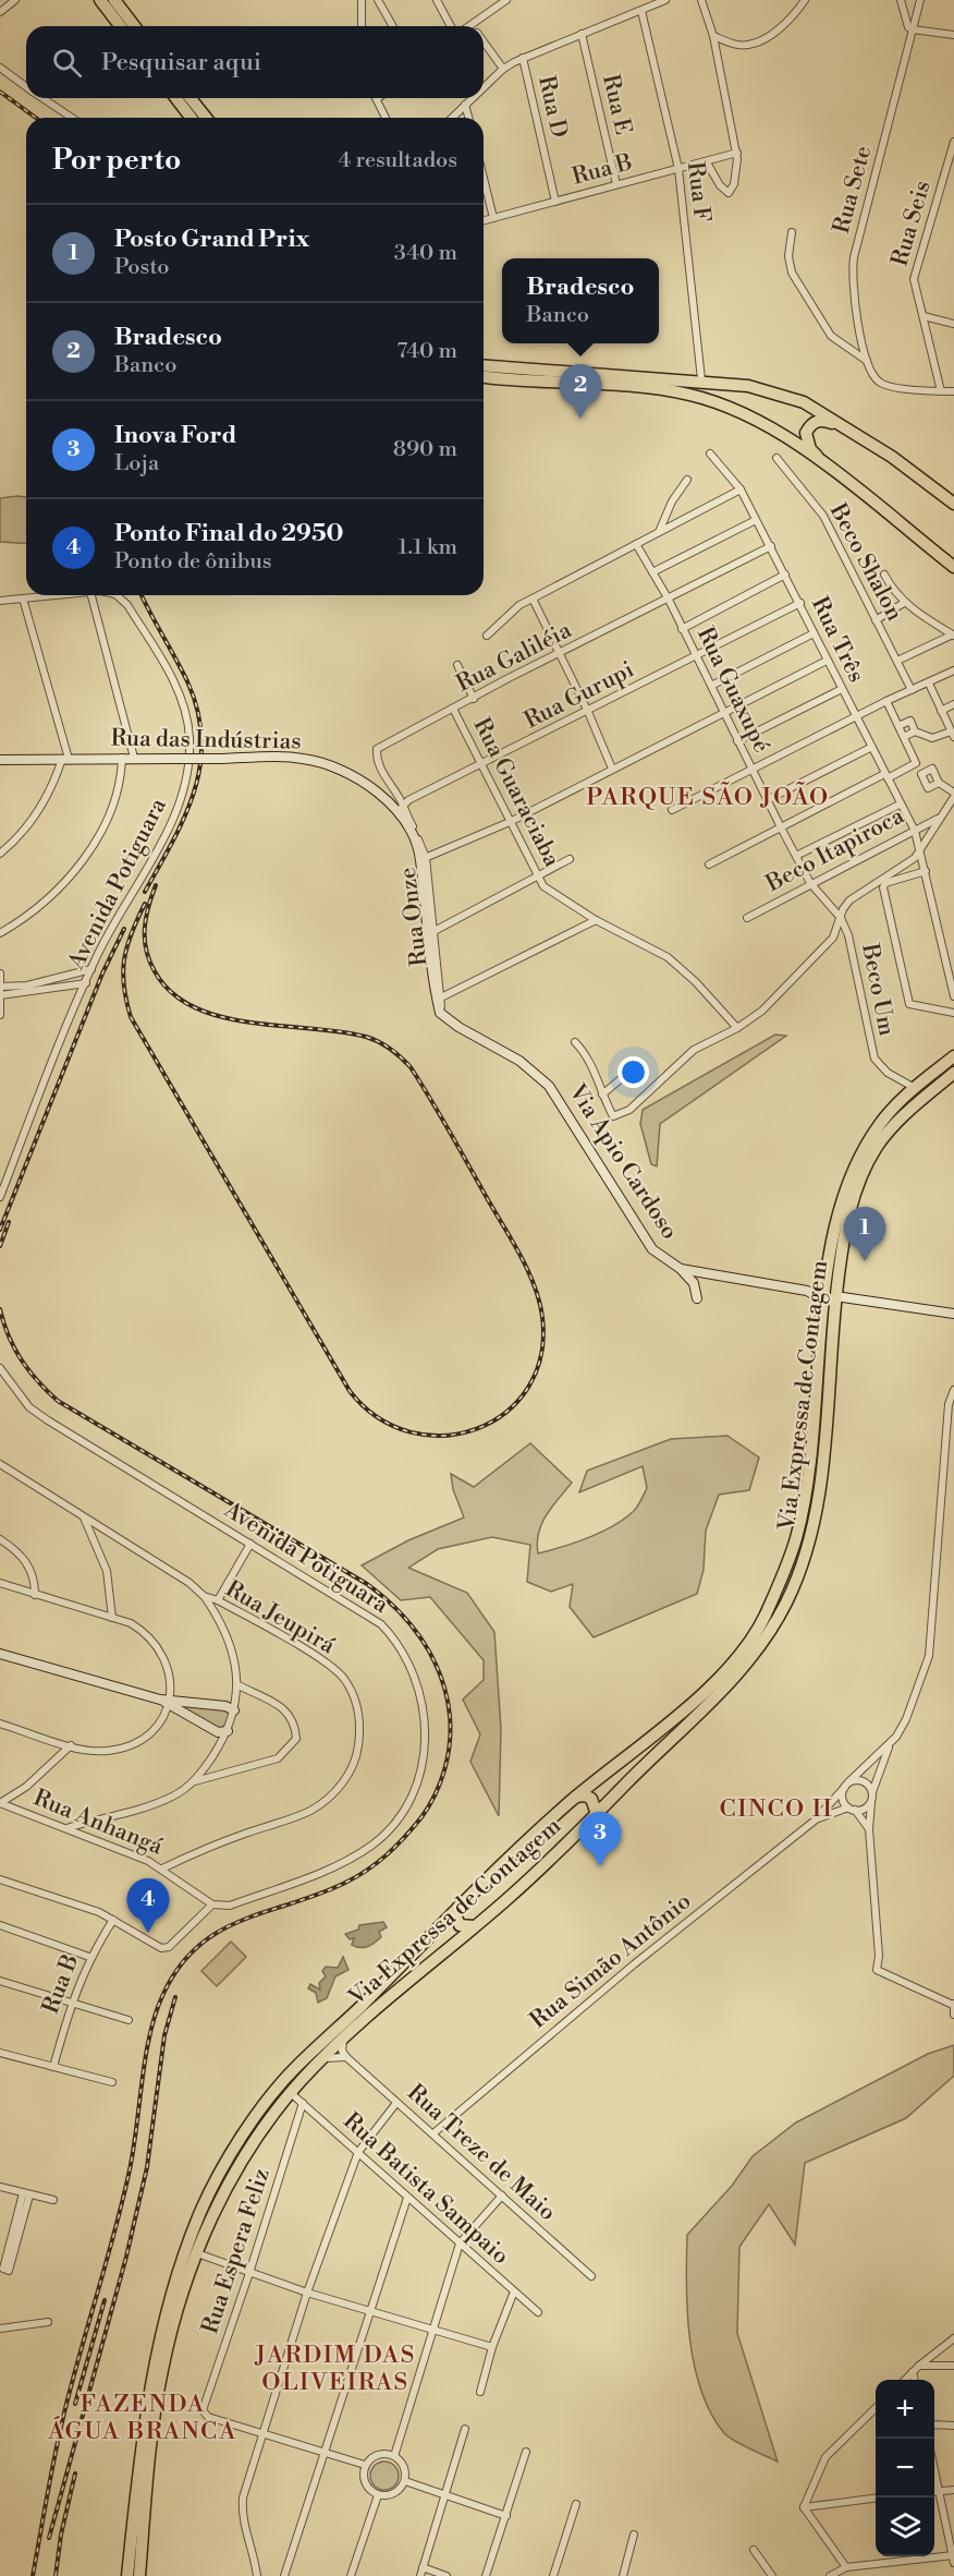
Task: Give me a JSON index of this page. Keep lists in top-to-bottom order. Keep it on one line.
{"streets":{"highway":["Via Expressa de Contagem"],"street":["Rua E","Rua D","Rua B","Rua Sete","Rua F","Rua Seis","Beco Shalon","Rua Três","Rua Galiléia","Rua Guaxupé","Rua Gurupi","Rua das Indústrias","Rua Guaraciaba","Beco Itapiroca","Avenida Potiguara","Beco Um","Via Apio Cardoso","Rua Jeupirá","Rua Anhangá","Rua Simão Antônio","Rua Treze de Maio","Rua Batista Sampaio","Rua Espera Feliz"]},"crossings":[["Rua E","Rua B"],["Rua D","Rua B"],["Rua B","Rua F"],["Rua Sete","Rua Seis"],["Rua Três","Rua Galiléia"],["Rua Três","Rua Gurupi"],["Rua Três","Beco Itapiroca"],["Rua Galiléia","Rua Guaxupé"],["Rua Galiléia","Rua Guaraciaba"],["Rua Guaxupé","Rua Gurupi"],["Rua Guaxupé","Beco Itapiroca"],["Rua Guaxupé","Beco Um"],["Rua Gurupi","Rua das Indústrias"],["Rua Gurupi","Rua Guaraciaba"],["Rua das Indústrias","Via Apio Cardoso"],["Avenida Potiguara","Rua Anhangá"],["Beco Um","Via Expressa de Contagem"],["Via Apio Cardoso","Via Expressa de Contagem"],["Via Expressa de Contagem","Rua Batista Sampaio"],["Rua Jeupirá","Rua Anhangá"],["Rua Simão Antônio","Rua Treze de Maio"],["Rua Batista Sampaio","Rua Espera Feliz"]],"districts":["PARQUE SÃO JOÃO","CINCO II","JARDIM DAS OLIVEIRAS","FAZENDA ÁGUA BRANCA"],"page":{"search":"Pesquisar aqui","heading":["Por perto","4 resultados"],"list":[{"mark":"1","name":"Posto Grand Prix","note":"Posto","value":"340 m"},{"mark":"2","name":"Bradesco","note":"Banco","value":"740 m"},{"mark":"3","name":"Inova Ford","note":"Loja","value":"890 m"},{"mark":"4","name":"Ponto Final do 2950","note":"Ponto de ônibus","value":"1.1 km"}],"popup":["Bradesco","Banco"],"pins":["2","1","3","4"],"map_buttons":["+","−"]}}
